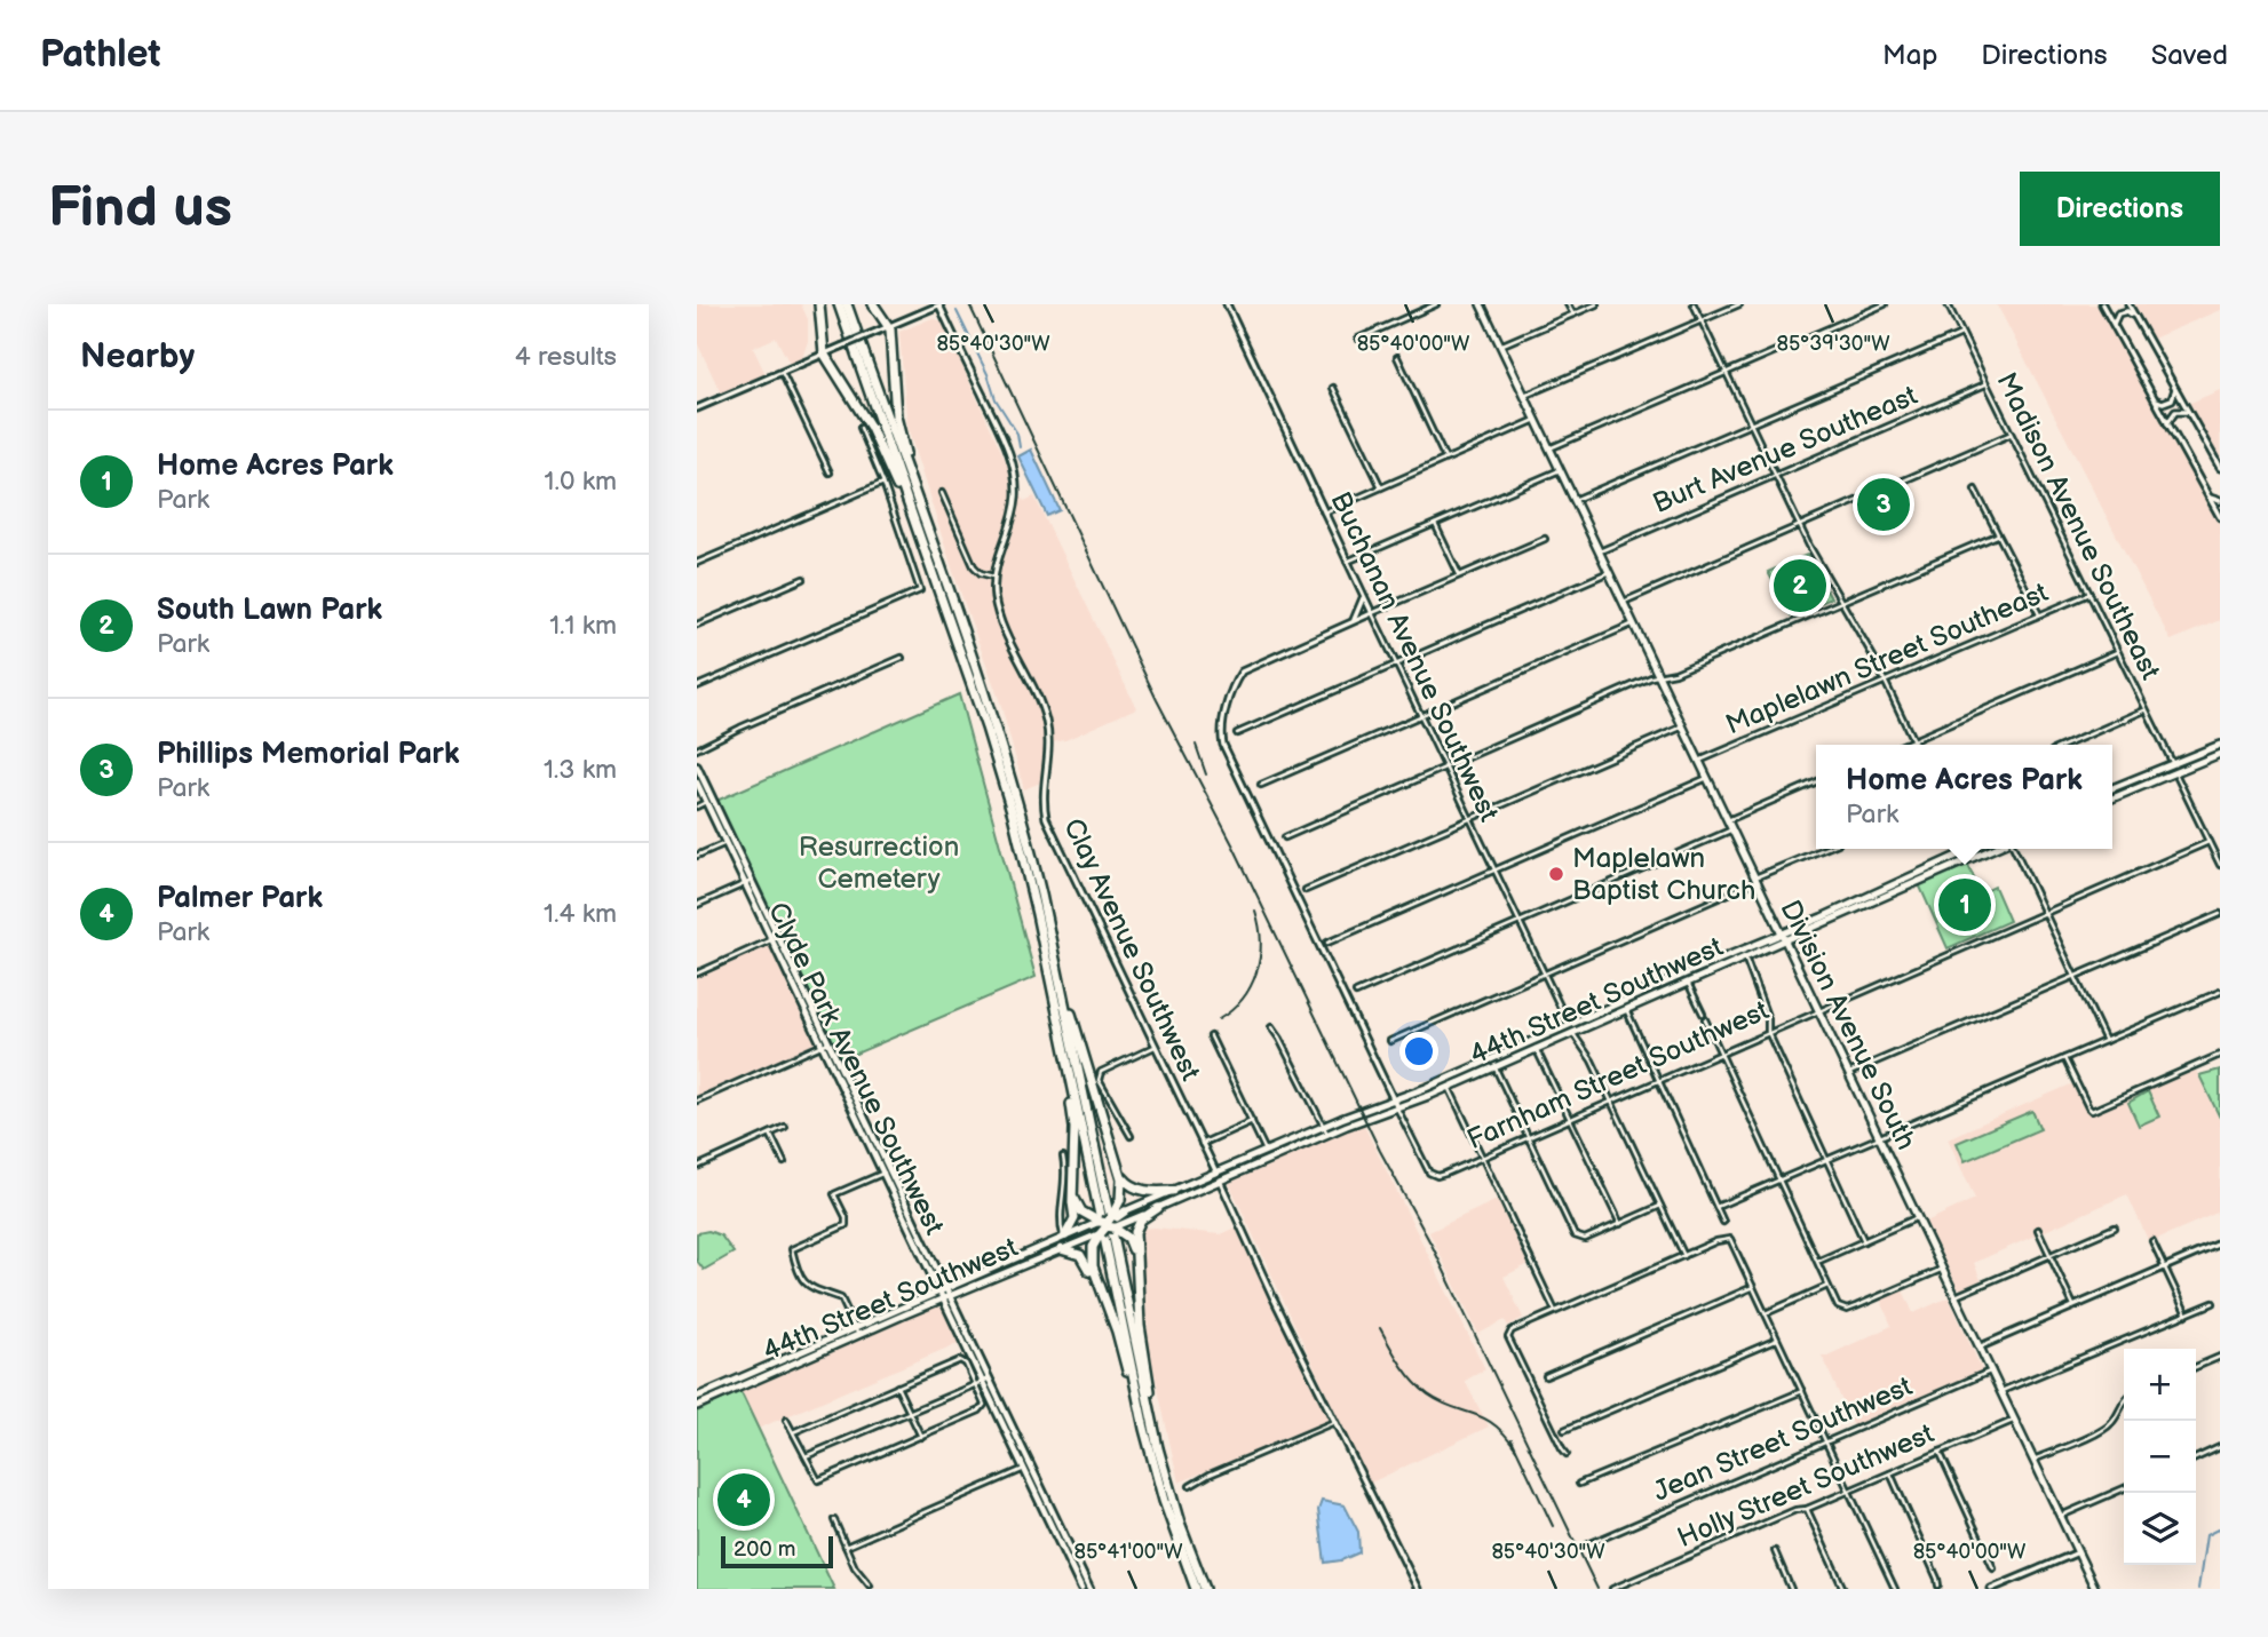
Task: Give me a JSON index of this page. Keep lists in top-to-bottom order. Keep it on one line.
{"streets":{"main road":["44th Street Southwest","Division Avenue South","Clyde Park Avenue Southwest"],"street":["Burt Avenue Southeast","Madison Avenue Southeast","Buchanan Avenue Southwest","Maplelawn Street Southeast","Clay Avenue Southwest","Farnham Street Southwest","Jean Street Southwest","Holly Street Southwest"]},"crossings":[["Burt Avenue Southeast","Madison Avenue Southeast"],["Burt Avenue Southeast","Division Avenue South"],["Madison Avenue Southeast","Maplelawn Street Southeast"],["Buchanan Avenue Southwest","44th Street Southwest"],["Buchanan Avenue Southwest","Farnham Street Southwest"],["Maplelawn Street Southeast","Division Avenue South"],["Clay Avenue Southwest","44th Street Southwest"],["44th Street Southwest","Division Avenue South"],["44th Street Southwest","Clyde Park Avenue Southwest"],["44th Street Southwest","Farnham Street Southwest"],["Division Avenue South","Farnham Street Southwest"],["Division Avenue South","Jean Street Southwest"],["Division Avenue South","Holly Street Southwest"]],"parks":["Resurrection Cemetery"],"places":["Maplelawn Baptist Church"],"scale_bar":"200 m","page":{"header":"Pathlet","nav":["Map","Directions","Saved"],"buttons":"Directions","title":"Find us","heading":["Nearby","4 results"],"list":[{"mark":"1","name":"Home Acres Park","note":"Park","value":"1.0 km"},{"mark":"2","name":"South Lawn Park","note":"Park","value":"1.1 km"},{"mark":"3","name":"Phillips Memorial Park","note":"Park","value":"1.3 km"},{"mark":"4","name":"Palmer Park","note":"Park","value":"1.4 km"}],"pins":["3","2","1","4"],"popup":["Home Acres Park","Park"],"map_buttons":["+","−"],"scale":"200 m"},"coordinates":["85°40'30\"W","85°40'00\"W","85°39'30\"W","85°41'00\"W"]}
